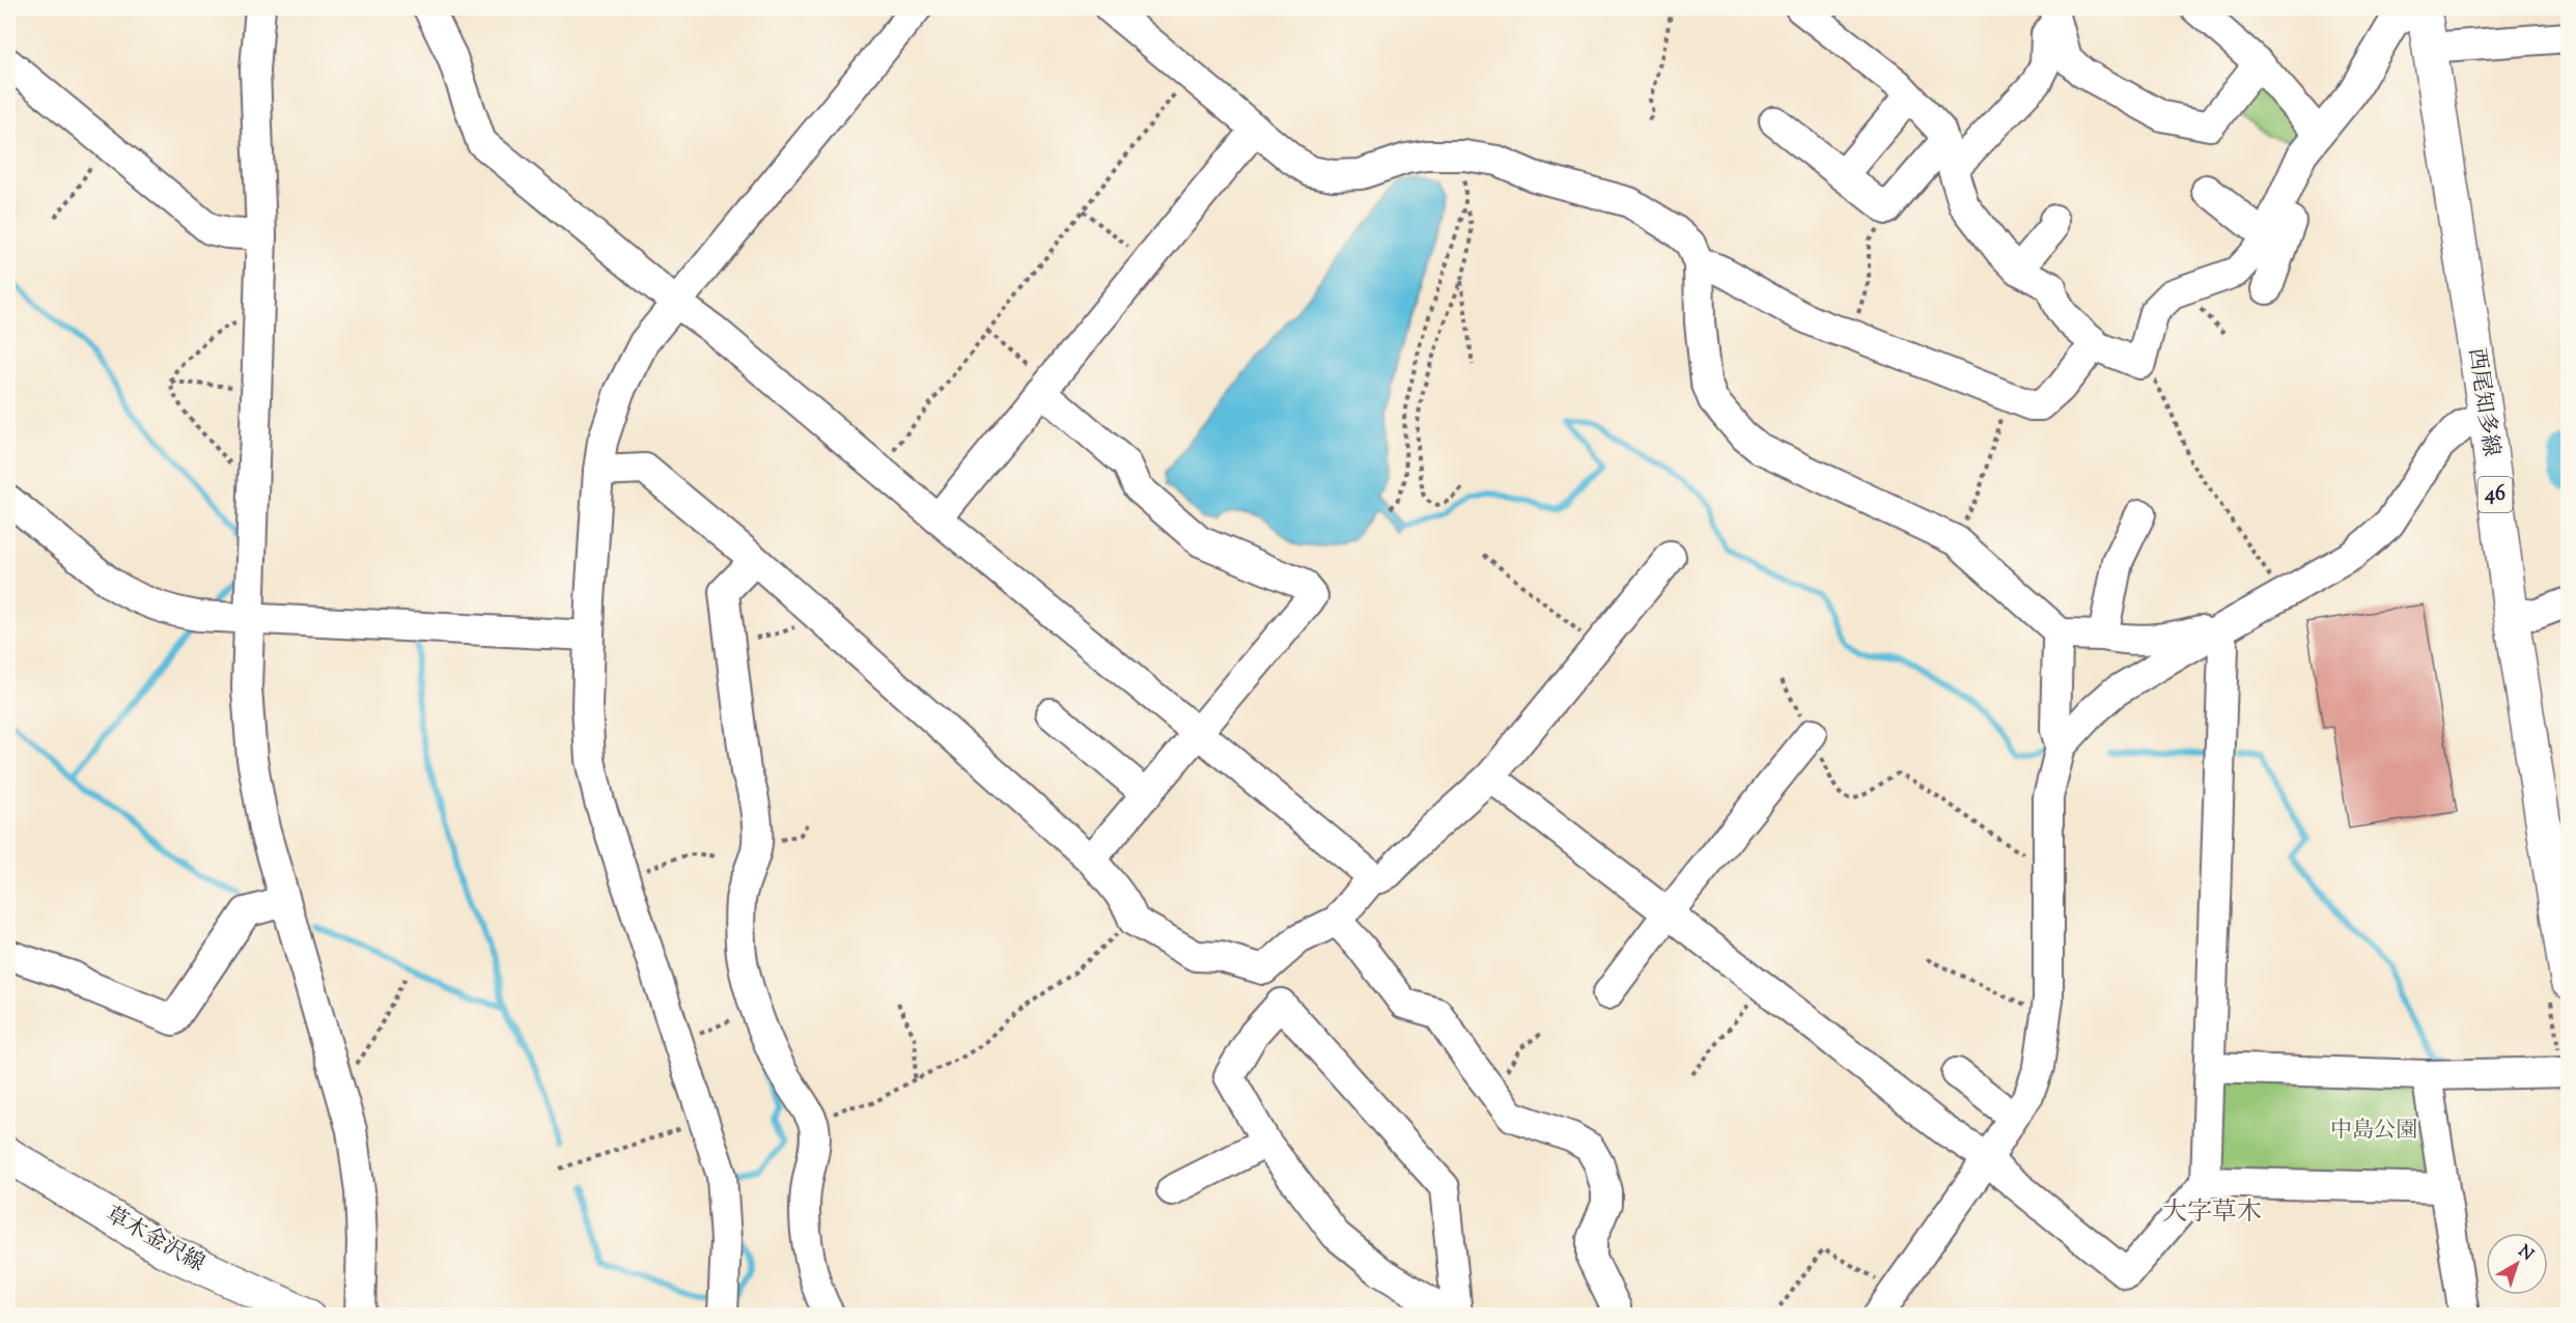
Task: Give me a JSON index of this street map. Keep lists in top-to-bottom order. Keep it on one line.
{"streets":{"main road":["西尾知多線","46","草木金沢線"]},"districts":["大字草木"],"parks":["中島公園"],"north":"top right"}
